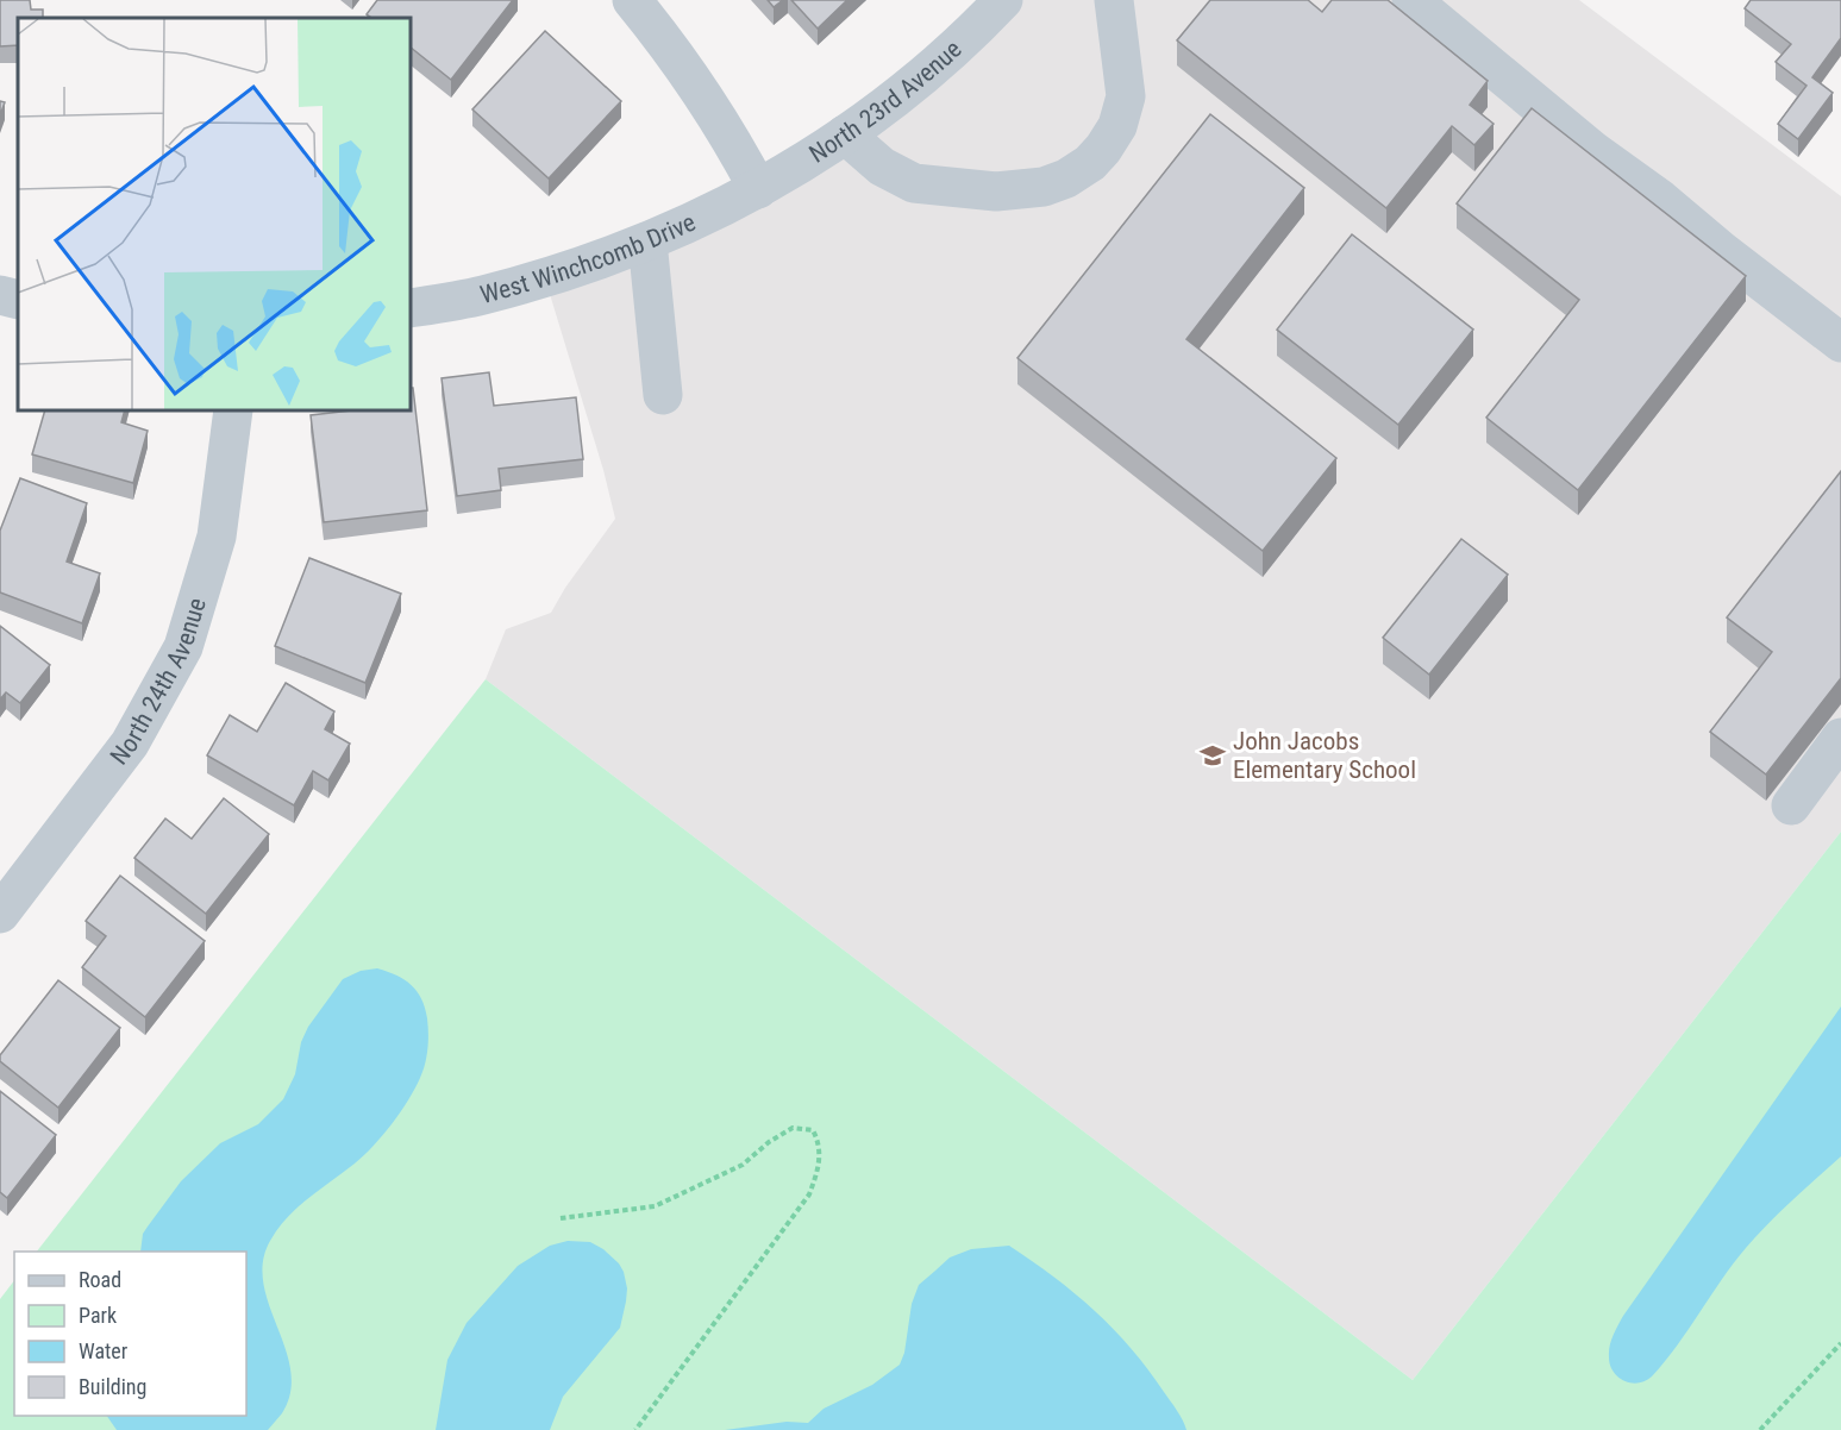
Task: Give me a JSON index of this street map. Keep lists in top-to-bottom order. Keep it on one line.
{"streets":{"street":["North 23rd Avenue","West Winchcomb Drive","North 24th Avenue"]},"crossings":[["North 23rd Avenue","West Winchcomb Drive"]],"places":{"school or university":["John Jacobs Elementary School"]},"legend":["Road","Park","Water","Building"]}
